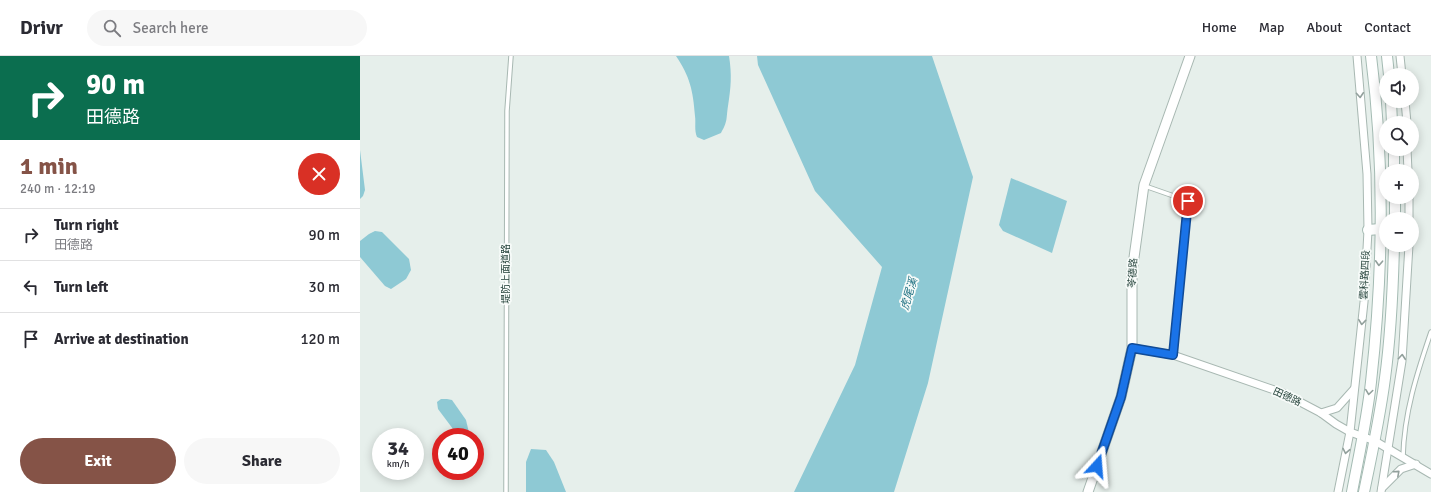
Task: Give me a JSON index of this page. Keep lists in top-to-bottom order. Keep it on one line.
{"streets":{"main road":["雲科路四段"],"street":["苓德路","田德路"],"lane":["堤防上面道路"]},"crossings":[["苓德路","田德路"],["雲科路四段","田德路"]],"water":["虎尾溪"],"page":{"header":"Drivr","search":"Search here","nav":["Home","Map","About","Contact"],"turn":["90 m","田德路"],"map_buttons":["+","−"],"heading":["1 min","240 m · 12:19"],"list":[{"name":"Turn right","note":"田德路","value":"90 m"},{"name":"Turn left","value":"30 m"},{"name":"Arrive at destination","value":"120 m"}],"speed":"34 km/h","limit":"40","buttons":["Exit","Share"]}}
